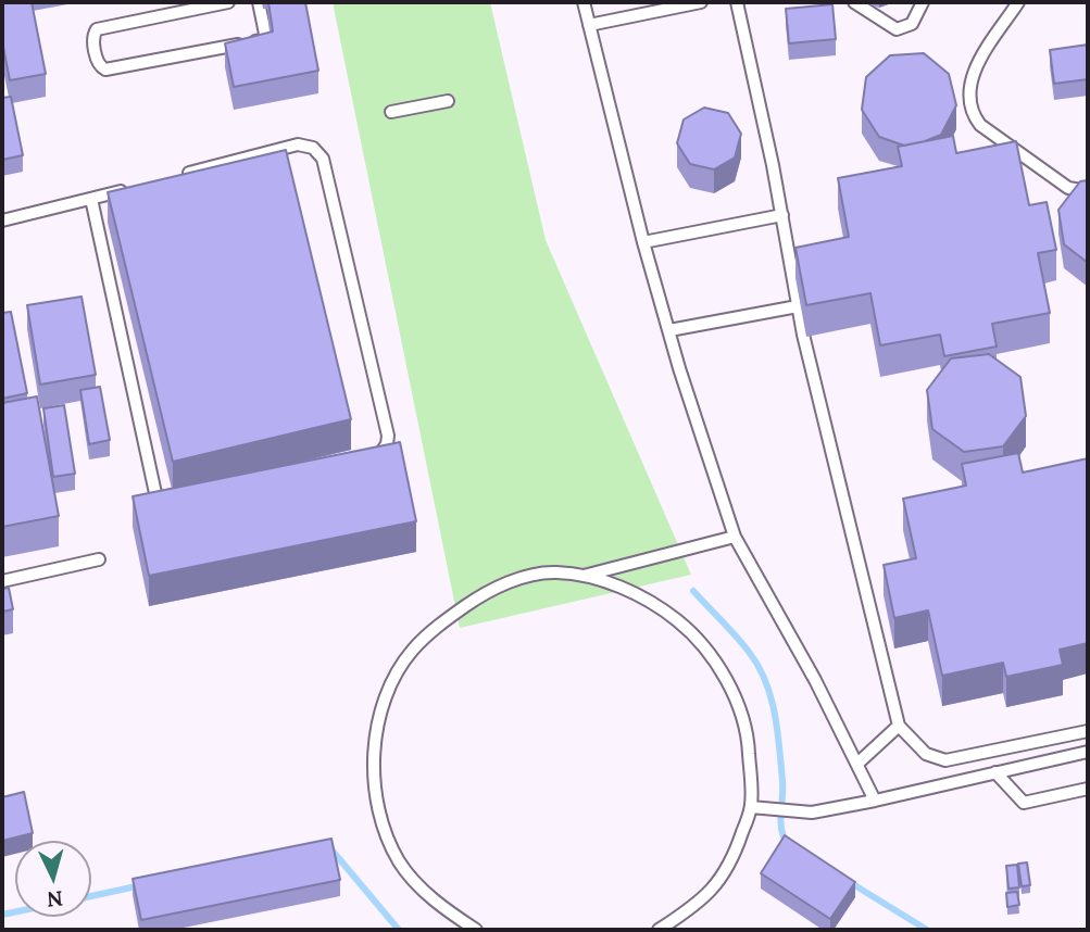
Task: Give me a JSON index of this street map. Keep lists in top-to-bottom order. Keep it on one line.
{"north":"bottom"}
